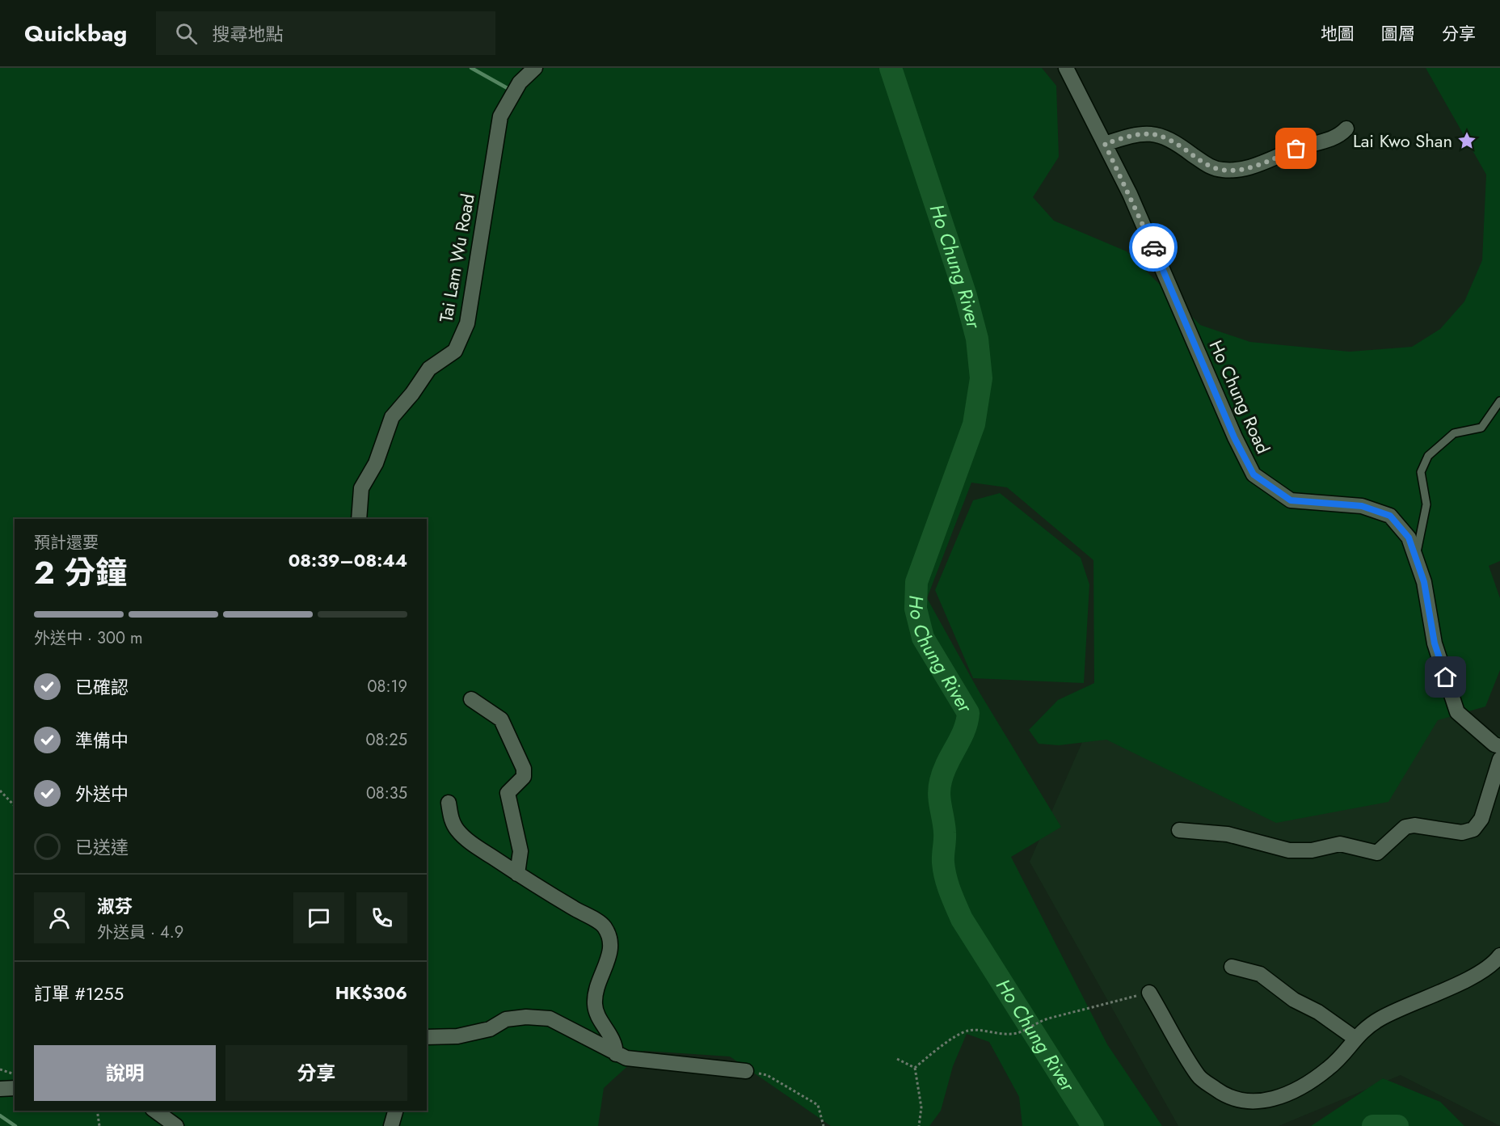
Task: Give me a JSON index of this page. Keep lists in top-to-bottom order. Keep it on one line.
{"streets":{"street":["Tai Lam Wu Road","Ho Chung Road"]},"water":["Ho Chung River"],"places":{"place":["Lai Kwo Shan"]},"page":{"header":"Quickbag","search":"搜尋地點","nav":["地圖","圖層","分享"],"heading":["2 分鐘","預計還要","08:39–08:44"],"panel":["淑芬","外送員 · 4.9","訂單 #1255","HK$306"],"bar":"外送中 · 300 m","list":[["已確認","08:19"],["準備中","08:25"],["外送中","08:35"],"已送達"],"buttons":["說明","分享"]}}
